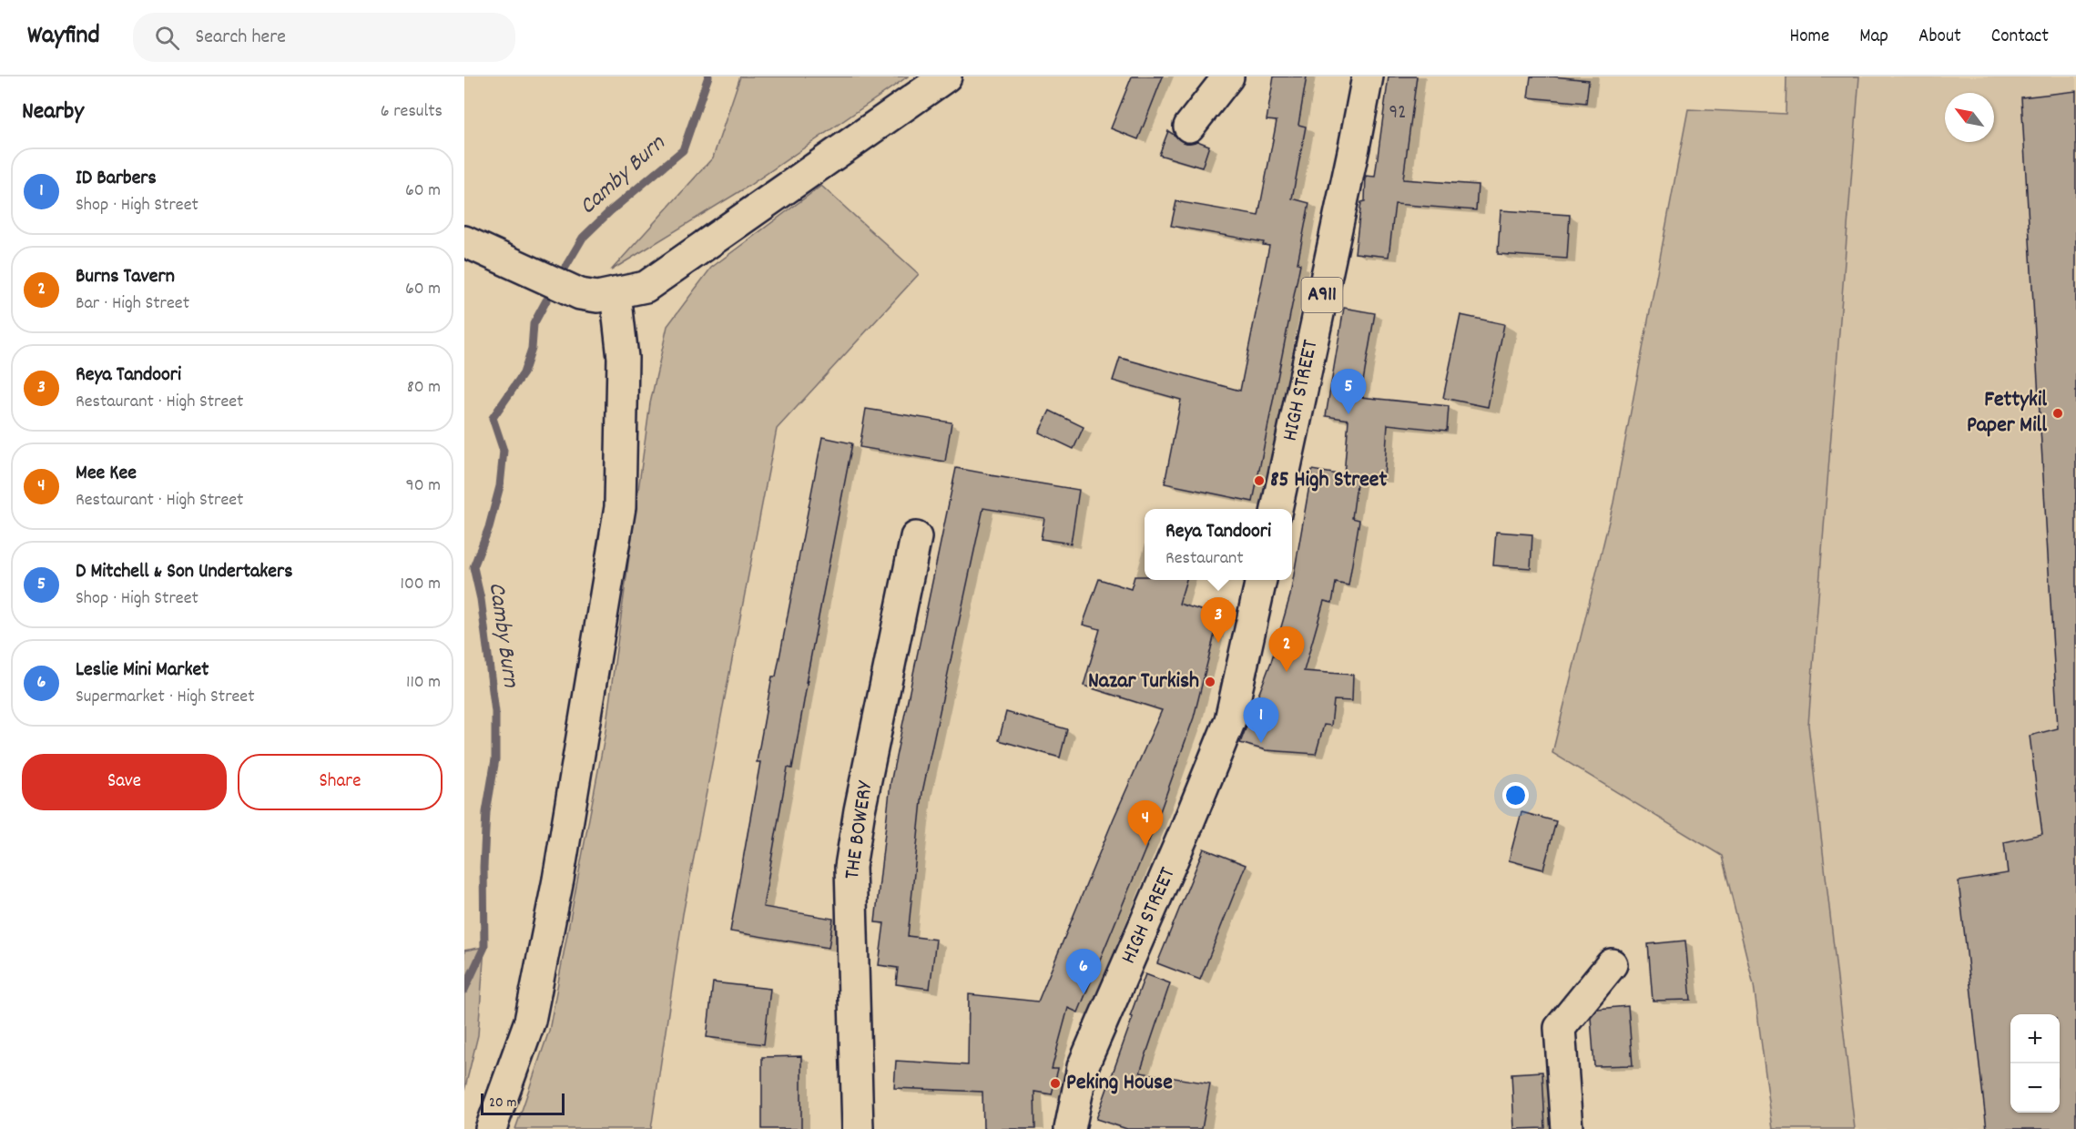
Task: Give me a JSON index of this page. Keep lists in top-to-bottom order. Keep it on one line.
{"streets":{"street":["A911","HIGH STREET","THE BOWERY"]},"water":["Camby Burn"],"places":["Fettykil Paper Mill","85 High Street","Nazar Turkish","Peking House"],"house_numbers":["92"],"scale_bar":"20 m","north":"top left","page":{"header":"Wayfind","search":"Search here","nav":["Home","Map","About","Contact"],"heading":["Nearby","6 results"],"list":[{"mark":"1","name":"ID Barbers","note":"Shop · High Street","value":"60 m"},{"mark":"2","name":"Burns Tavern","note":"Bar · High Street","value":"60 m"},{"mark":"3","name":"Reya Tandoori","note":"Restaurant · High Street","value":"80 m"},{"mark":"4","name":"Mee Kee","note":"Restaurant · High Street","value":"90 m"},{"mark":"5","name":"D Mitchell & Son Undertakers","note":"Shop · High Street","value":"100 m"},{"mark":"6","name":"Leslie Mini Market","note":"Supermarket · High Street","value":"110 m"}],"pins":["5","3","2","1","4","6"],"popup":["Reya Tandoori","Restaurant"],"buttons":["Save","Share"],"map_buttons":["+","−"],"scale":"20 m"}}
